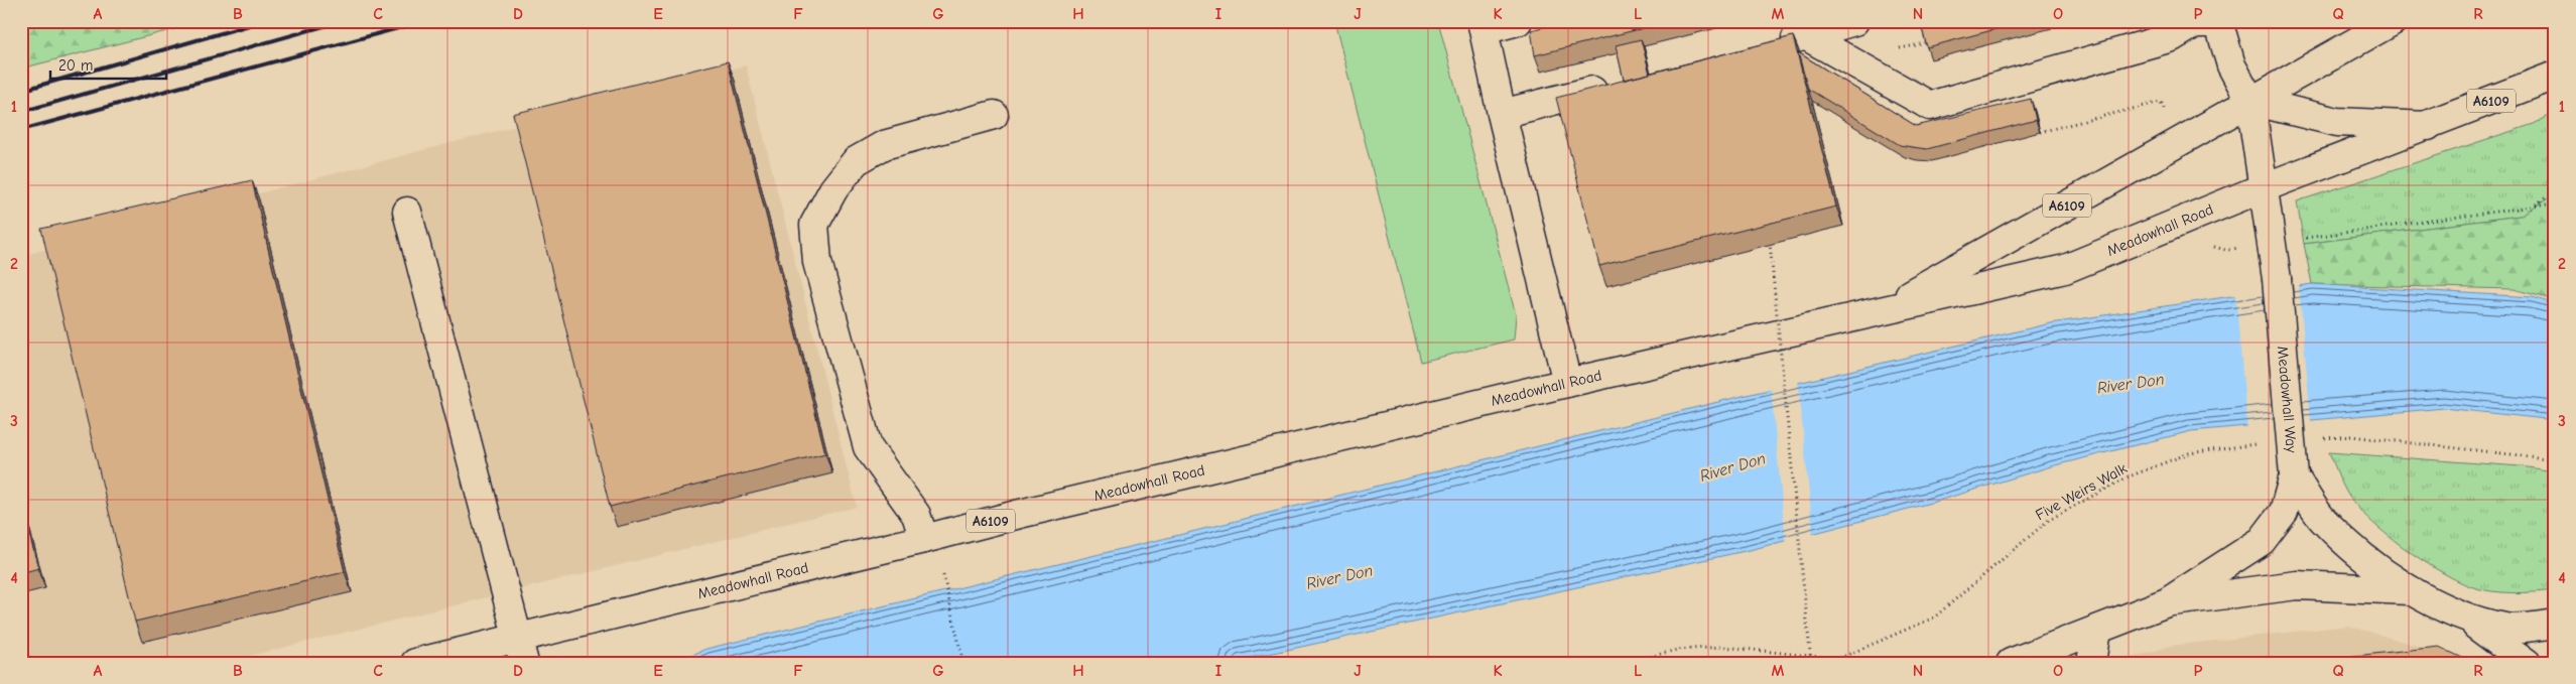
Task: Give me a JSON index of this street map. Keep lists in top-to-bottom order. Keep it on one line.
{"streets":{"main road":["A6109","Meadowhall Road","Meadowhall Way"],"path":["Five Weirs Walk"]},"crossings":[["Meadowhall Road","Meadowhall Way"]],"water":["River Don"],"scale_bar":"20 m","grid":{"columns":["A","B","C","D","E","F","G","H","I","J","K","L","M","N","O","P","Q","R"],"rows":["1","2","3","4"]}}
